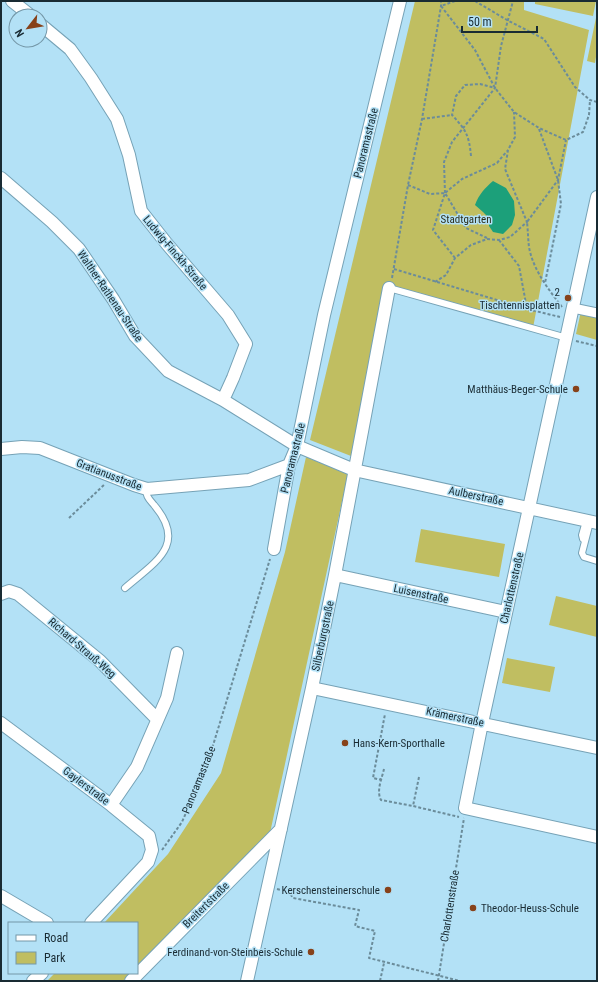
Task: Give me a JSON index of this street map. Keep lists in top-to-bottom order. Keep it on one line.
{"streets":{"street":["Panoramastraße","Ludwig-Finckh-Straße","Walther-Rathenau-Straße","Gratianusstraße","Aulberstraße","Charlottenstraße","Luisenstraße","Silberburgstraße","Richard-Strauß-Weg","Krämerstraße","Gaylerstraße","Breitertstraße"]},"crossings":[["Panoramastraße","Walther-Rathenau-Straße"],["Panoramastraße","Gratianusstraße"],["Panoramastraße","Gaylerstraße"],["Ludwig-Finckh-Straße","Walther-Rathenau-Straße"],["Walther-Rathenau-Straße","Aulberstraße"],["Walther-Rathenau-Straße","Silberburgstraße"],["Aulberstraße","Charlottenstraße"],["Aulberstraße","Silberburgstraße"],["Charlottenstraße","Luisenstraße"],["Charlottenstraße","Krämerstraße"],["Luisenstraße","Silberburgstraße"],["Silberburgstraße","Krämerstraße"],["Silberburgstraße","Breitertstraße"]],"parks":["Stadtgarten"],"places":["2 Tischtennisplatten","Matthäus-Beger-Schule","Hans-Kern-Sporthalle","Kerschensteinerschule","Theodor-Heuss-Schule","Ferdinand-von-Steinbeis-Schule"],"legend":["Road","Park"],"scale_bar":"50 m","north":"bottom left"}
